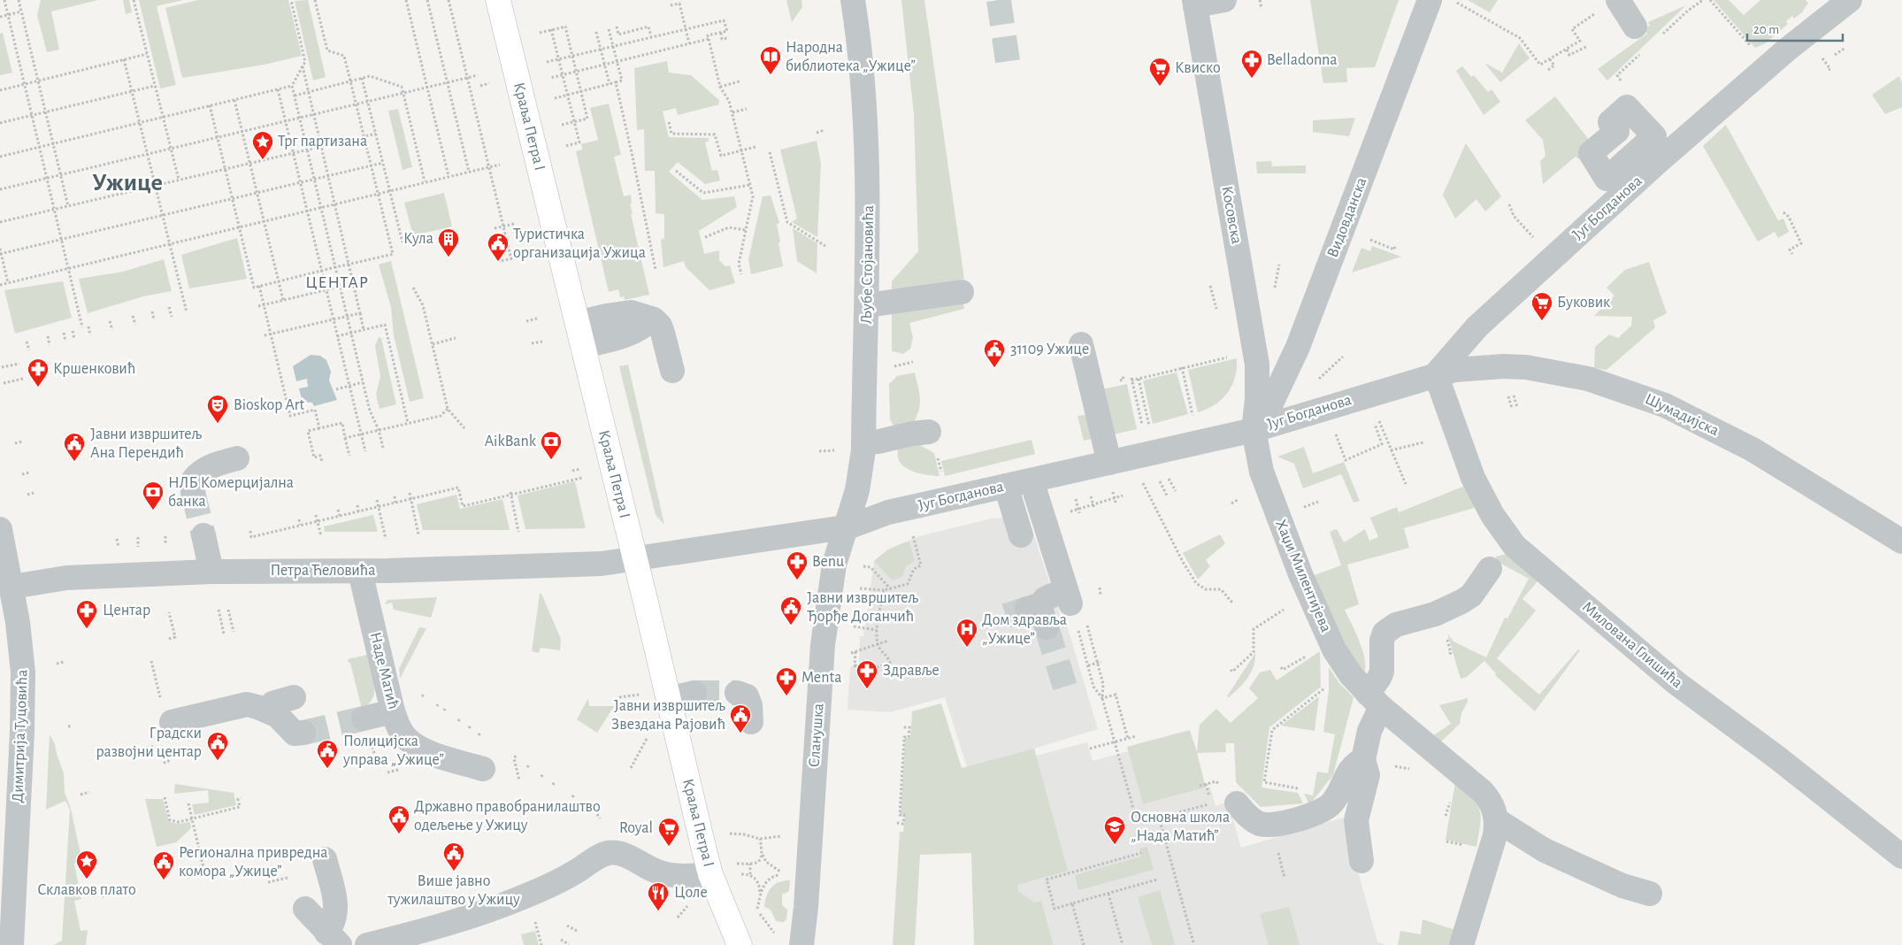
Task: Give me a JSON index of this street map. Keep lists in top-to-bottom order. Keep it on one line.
{"streets":{"main road":["Краља Петра I"],"street":["Југ Богданова","Косовска","Видовданска","Љубе Стојановића","Шумадијска","Петра Ћеловића","Хаџи Милентијева","Милована Глишића","Наде Матић","Сланушка","Димитрија Туцовића"]},"crossings":[["Краља Петра I","Југ Богданова"],["Краља Петра I","Петра Ћеловића"],["Југ Богданова","Косовска"],["Југ Богданова","Видовданска"],["Југ Богданова","Љубе Стојановића"],["Југ Богданова","Шумадијска"],["Југ Богданова","Петра Ћеловића"],["Југ Богданова","Хаџи Милентијева"],["Југ Богданова","Милована Глишића"],["Југ Богданова","Сланушка"],["Косовска","Видовданска"],["Косовска","Хаџи Милентијева"],["Видовданска","Хаџи Милентијева"],["Љубе Стојановића","Сланушка"],["Шумадијска","Милована Глишића"],["Петра Ћеловића","Наде Матић"],["Петра Ћеловића","Димитрија Туцовића"]],"districts":["Ужице","ЦЕНТАР"],"places":{"library":["Народна библиотека „Ужице”"],"pharmacy":["Belladonna","Кршенковић","Benu","Центар","Здравље","Menta"],"supermarket":["Квиско","Буковик","Royal"],"place":["Трг партизана","Склавков плато"],"building":["Кула"],"public building":["Туристичка организација Ужица","31109 Ужице","Јавни извршитељ Ана Перендић","Јавни извршитељ Ђорђе Доганчић","Јавни извршитељ Звездана Рајовић","Градски развојни центар","Полицијска управа „Ужице”","Државно правобранилаштво одељење у Ужицу","Више јавно тужилаштво у Ужицу","Регионална привредна комора „Ужице”"],"theatre":["Bioskop Art"],"bank":["AikBank","НЛБ Комерцијална банка"],"hospital":["Дом здравља „Ужице”"],"school or university":["Основна школа „Нада Матић”"],"restaurant":["Цоле"]},"scale_bar":"20 m"}
